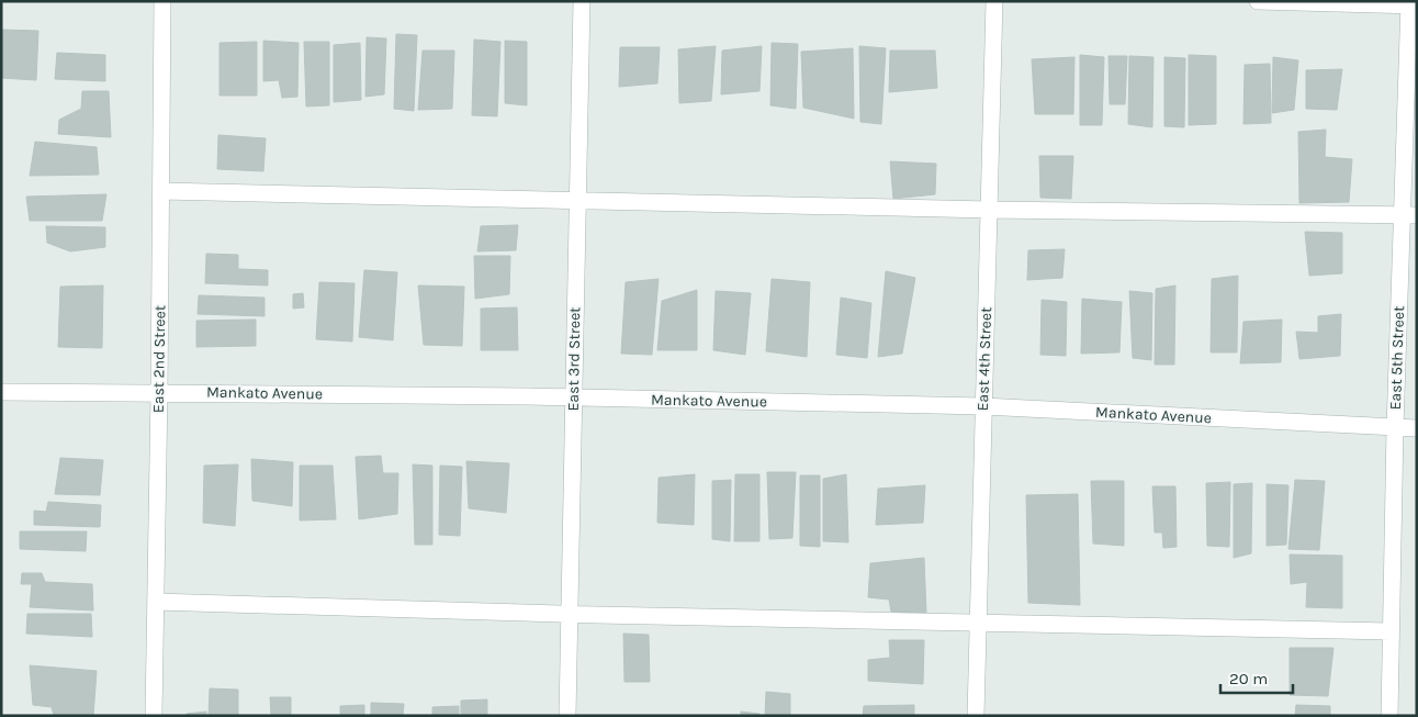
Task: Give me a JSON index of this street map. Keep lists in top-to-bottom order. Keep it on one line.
{"streets":{"street":["East 5th Street","East 2nd Street","East 3rd Street","East 4th Street","Mankato Avenue"]},"crossings":[["East 5th Street","Mankato Avenue"],["East 2nd Street","Mankato Avenue"],["East 3rd Street","Mankato Avenue"],["East 4th Street","Mankato Avenue"]],"scale_bar":"20 m"}
